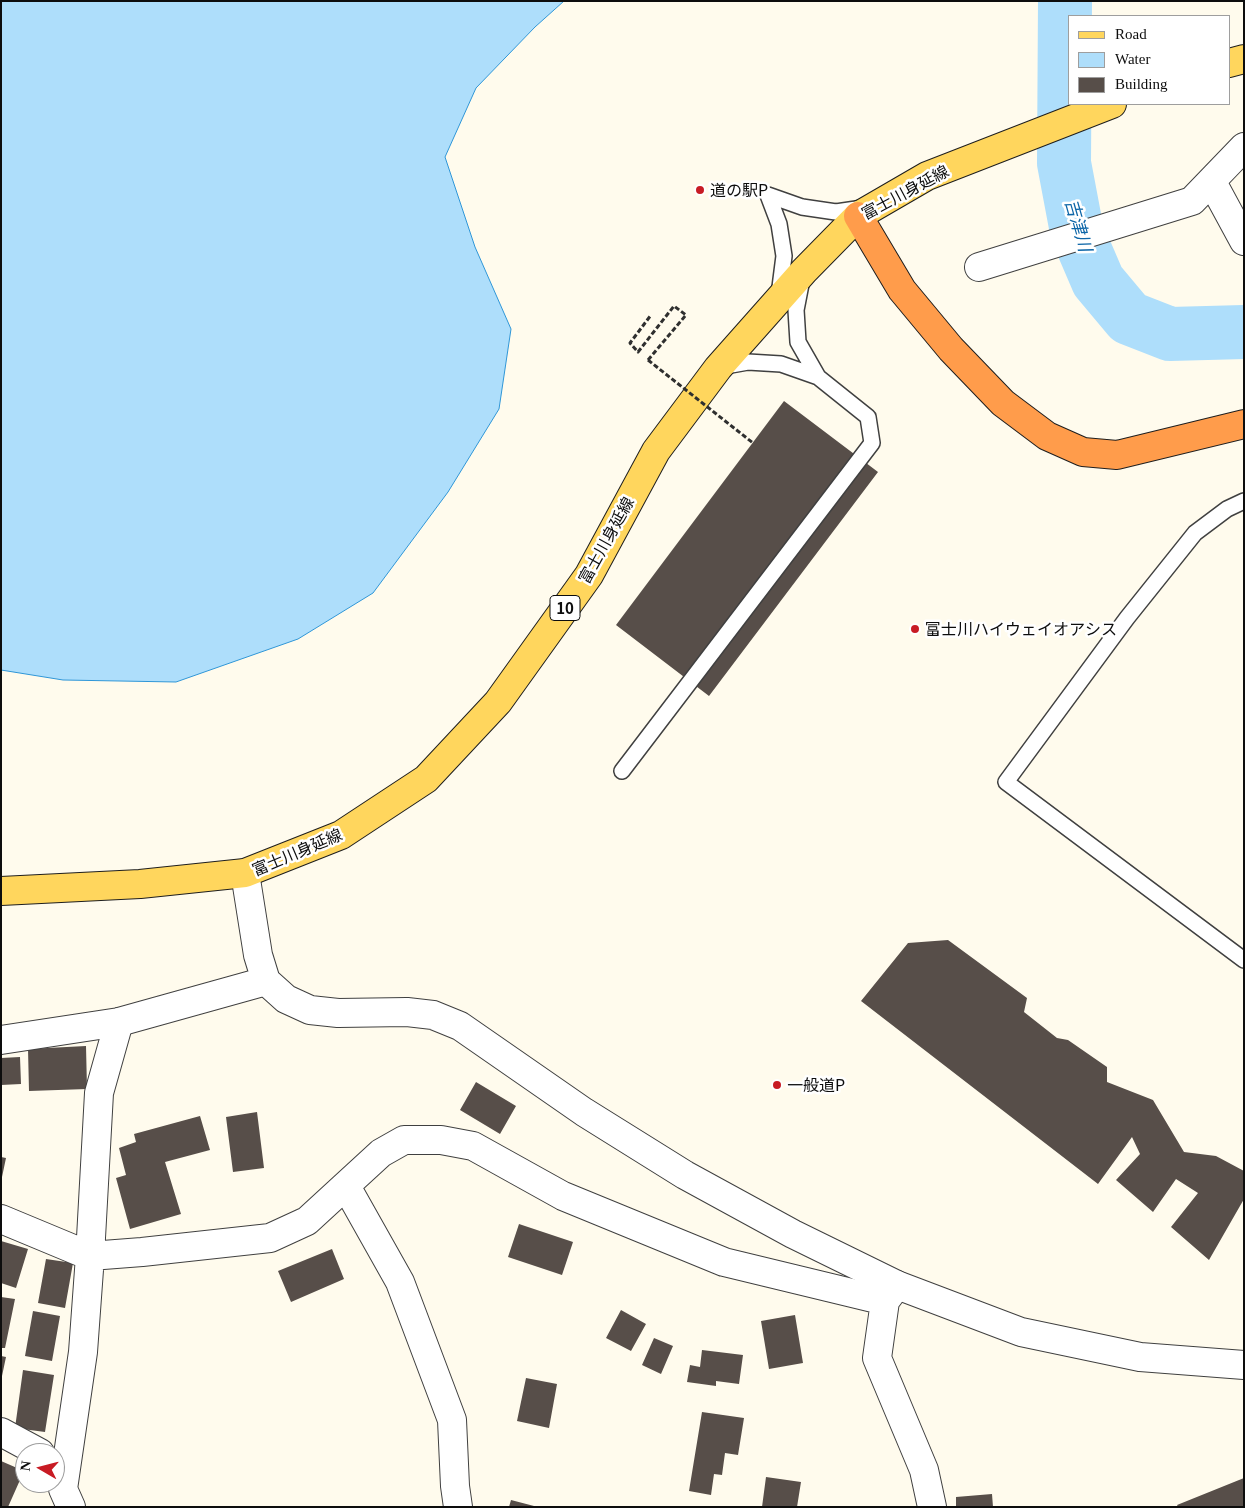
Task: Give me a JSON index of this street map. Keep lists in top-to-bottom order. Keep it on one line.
{"streets":{"main road":["富士川身延線","10"]},"water":["吉津川"],"places":["道の駅P","富士川ハイウェイオアシス","一般道P"],"legend":["Road","Water","Building"],"north":"left"}
